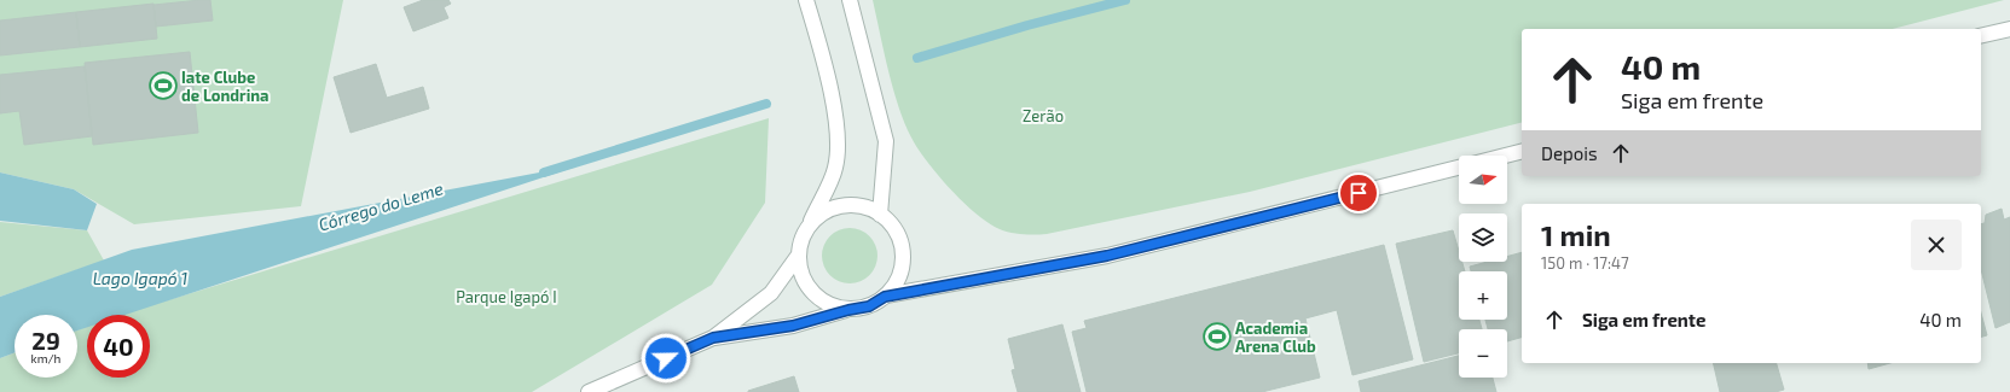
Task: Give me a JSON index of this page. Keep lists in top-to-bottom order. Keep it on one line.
{"water":["Córrego do Leme","Lago Igapó 1"],"parks":["Zerão","Parque Igapó I"],"places":{"sports":["Iate Clube de Londrina","Academia Arena Club"]},"north":"right","page":{"turn":["40 m","Siga em frente"],"then":"Depois","map_buttons":["+","−"],"heading":["1 min","150 m · 17:47"],"list":[{"name":"Siga em frente","value":"40 m"}],"speed":"29 km/h","limit":"40"}}
